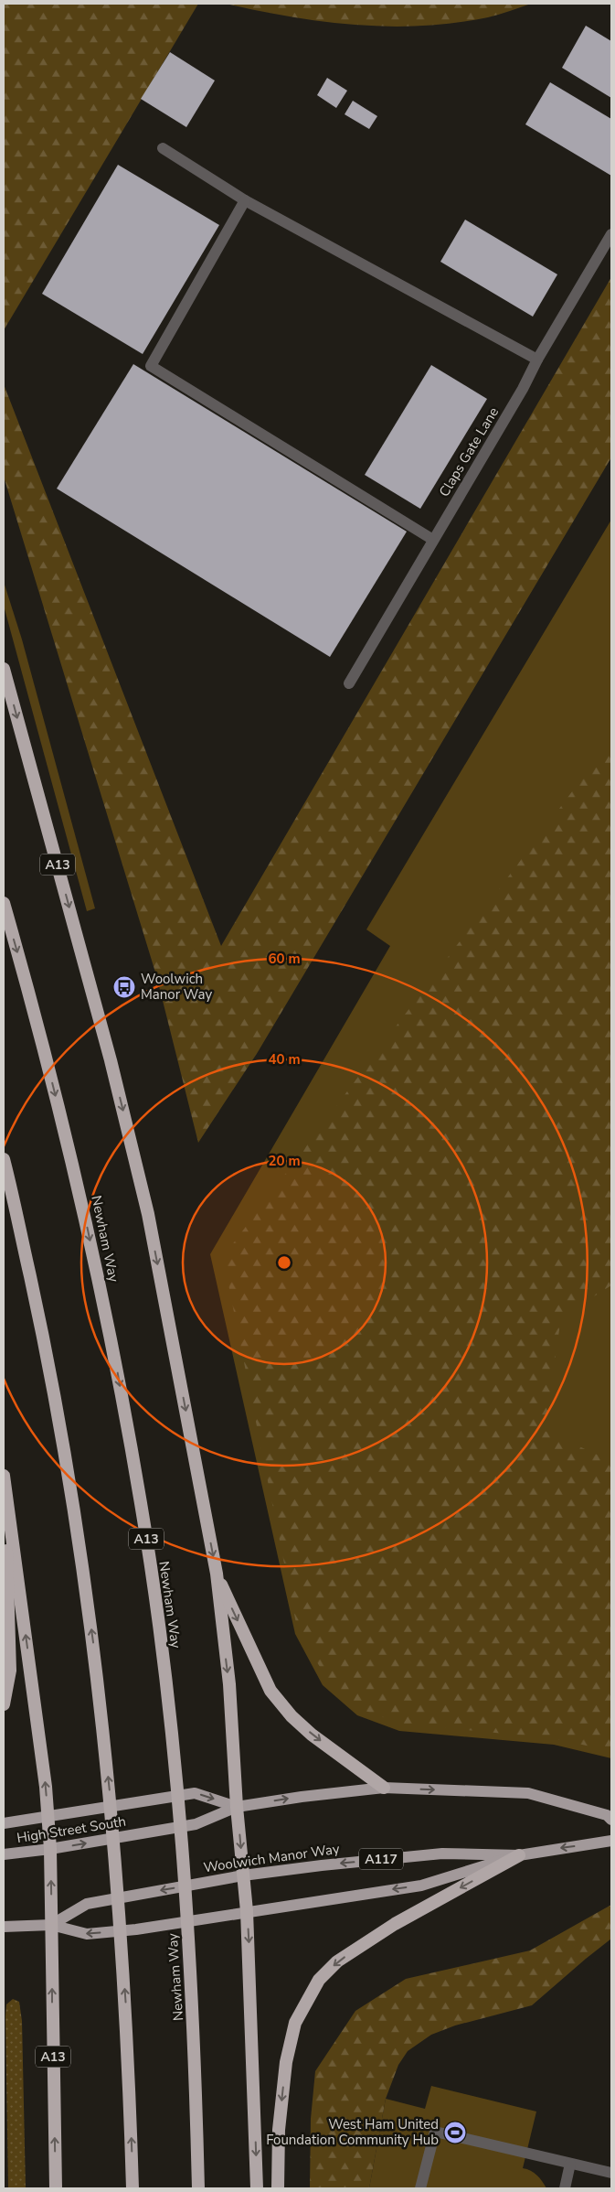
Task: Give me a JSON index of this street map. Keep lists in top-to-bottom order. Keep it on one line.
{"streets":{"highway":["A13","Newham Way"],"main road":["High Street South","Woolwich Manor Way","A117"],"street":["Claps Gate Lane"]},"crossings":[["A13","High Street South"],["A13","Woolwich Manor Way"],["A13","A117"],["Woolwich Manor Way","A117"]],"places":{"bus stop":["Woolwich Manor Way"],"sports":["West Ham United Foundation Community Hub"]},"rings":["60 m","40 m","20 m"]}
